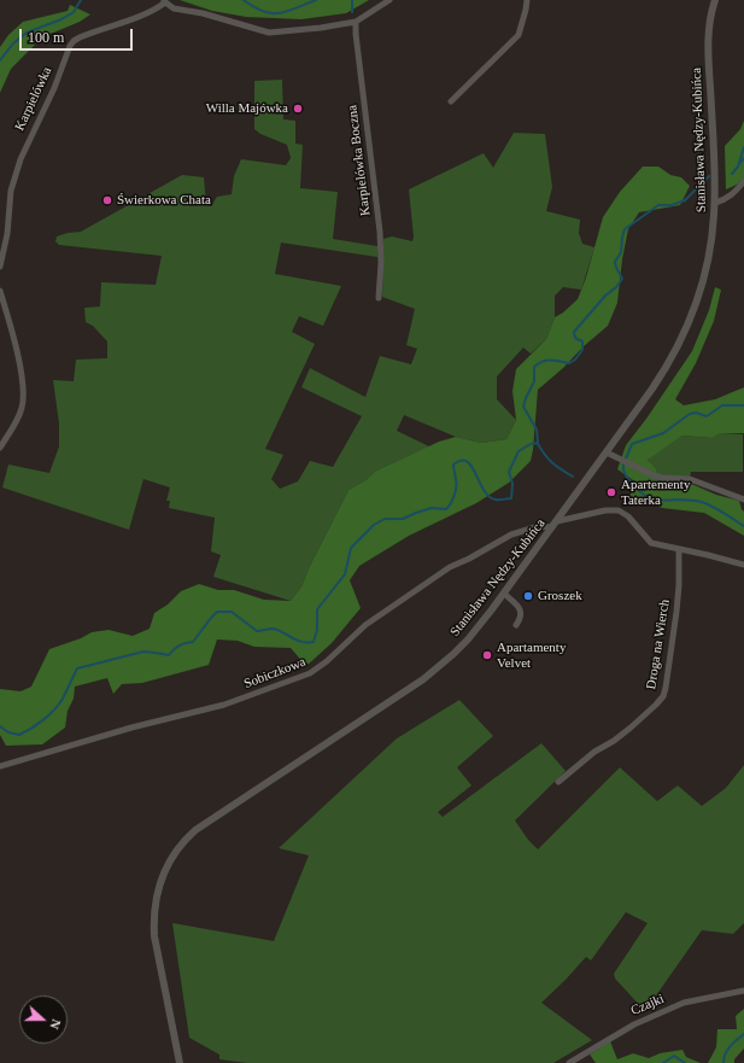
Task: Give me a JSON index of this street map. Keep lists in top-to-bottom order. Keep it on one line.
{"streets":{"street":["Karpielówka","Stanisława Nędzy-Kubińca","Karpielówka Boczna","Droga na Wierch","Sobiczkowa","Czajki"]},"crossings":[["Karpielówka","Karpielówka Boczna"],["Stanisława Nędzy-Kubińca","Sobiczkowa"],["Droga na Wierch","Sobiczkowa"]],"places":["Willa Majówka","Świerkowa Chata","Apartementy Taterka","Groszek","Apartamenty Velvet"],"scale_bar":"100 m","north":"right"}
